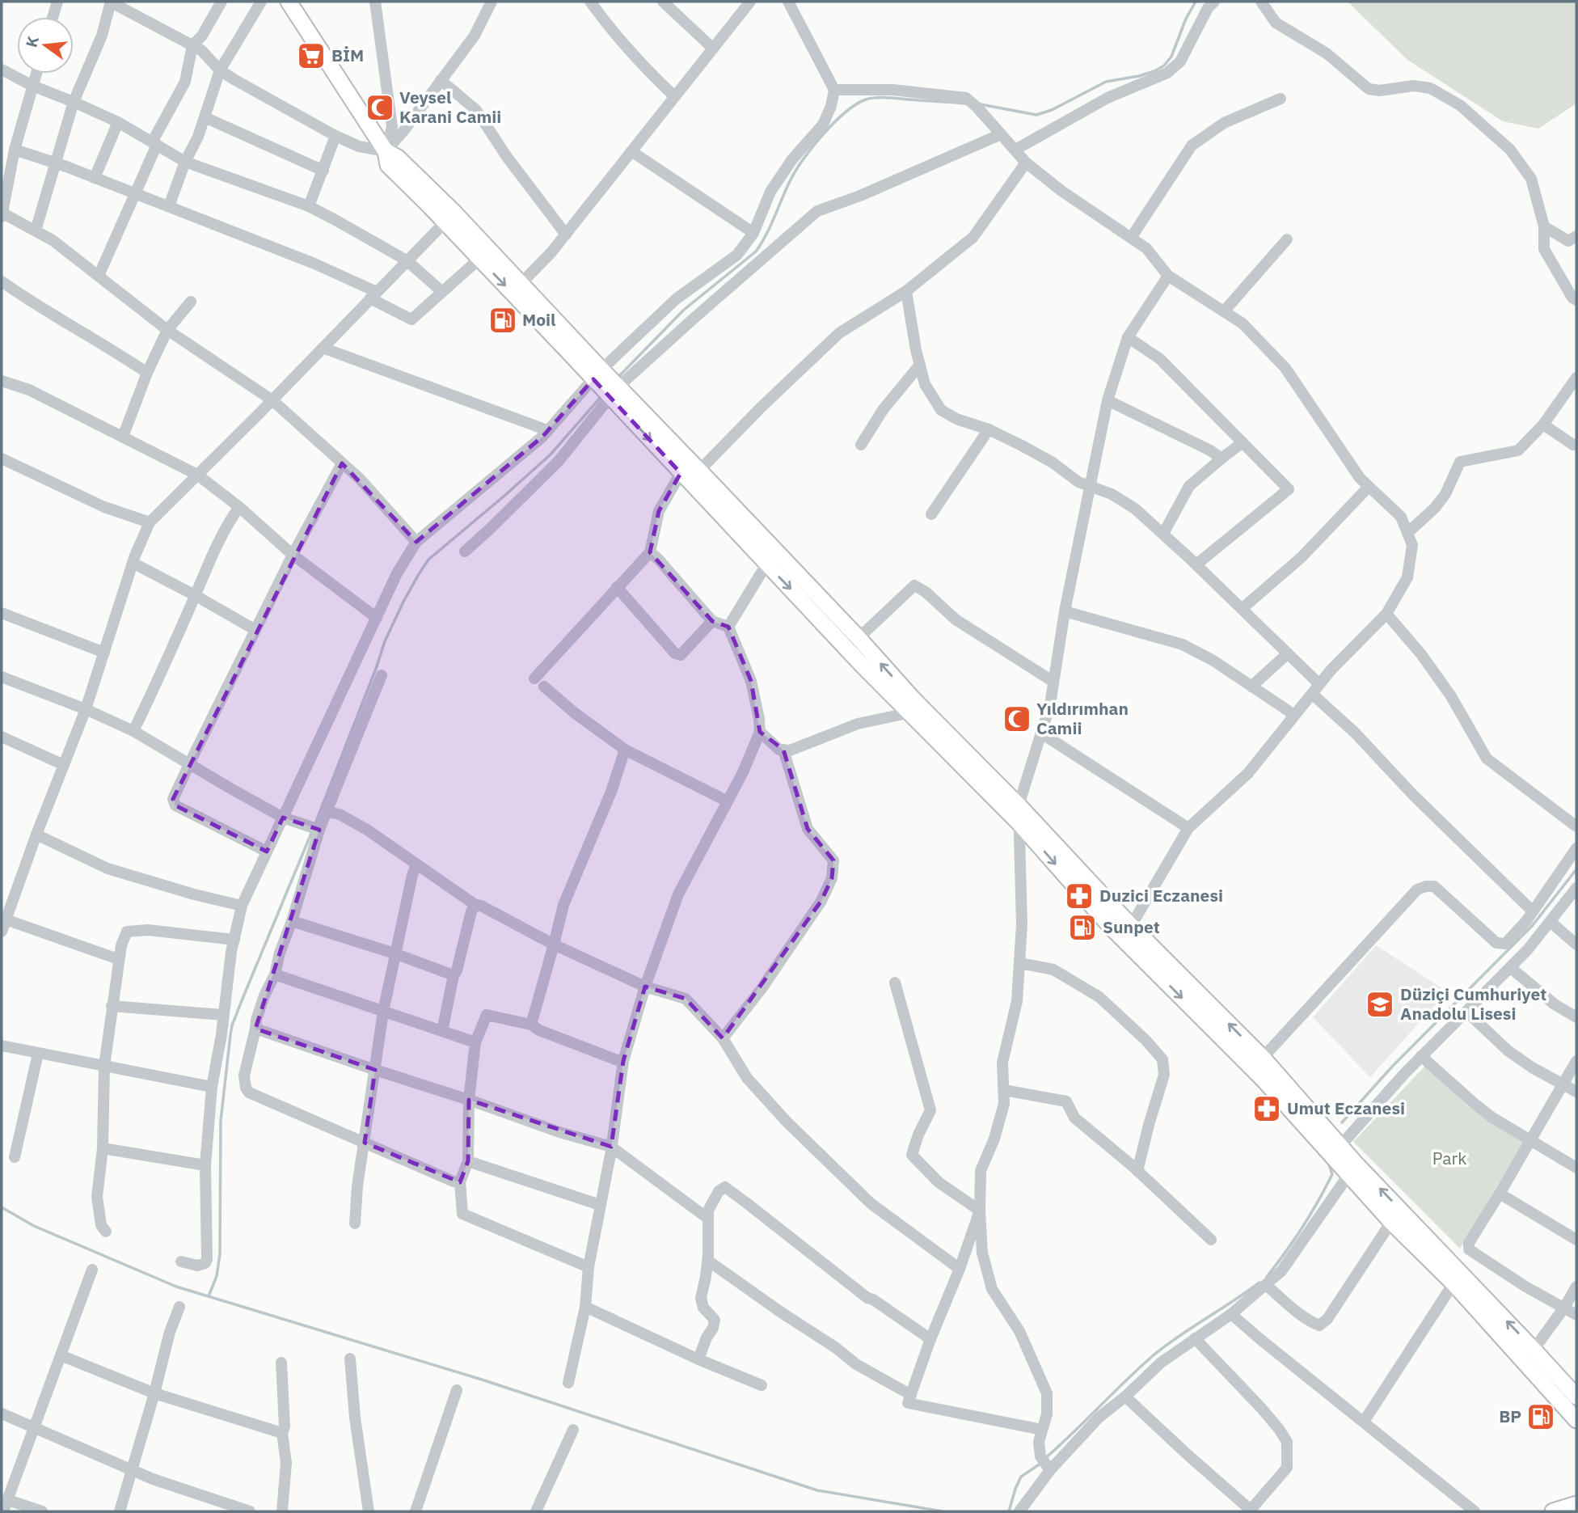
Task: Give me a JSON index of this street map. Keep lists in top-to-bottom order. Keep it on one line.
{"parks":["Park"],"places":{"supermarket":["BİM"],"mosque":["Veysel Karani Camii","Yıldırımhan Camii"],"fuel station":["Moil","Sunpet","BP"],"pharmacy":["Duzici Eczanesi","Umut Eczanesi"],"school or university":["Düziçi Cumhuriyet Anadolu Lisesi"]},"north":"left"}
